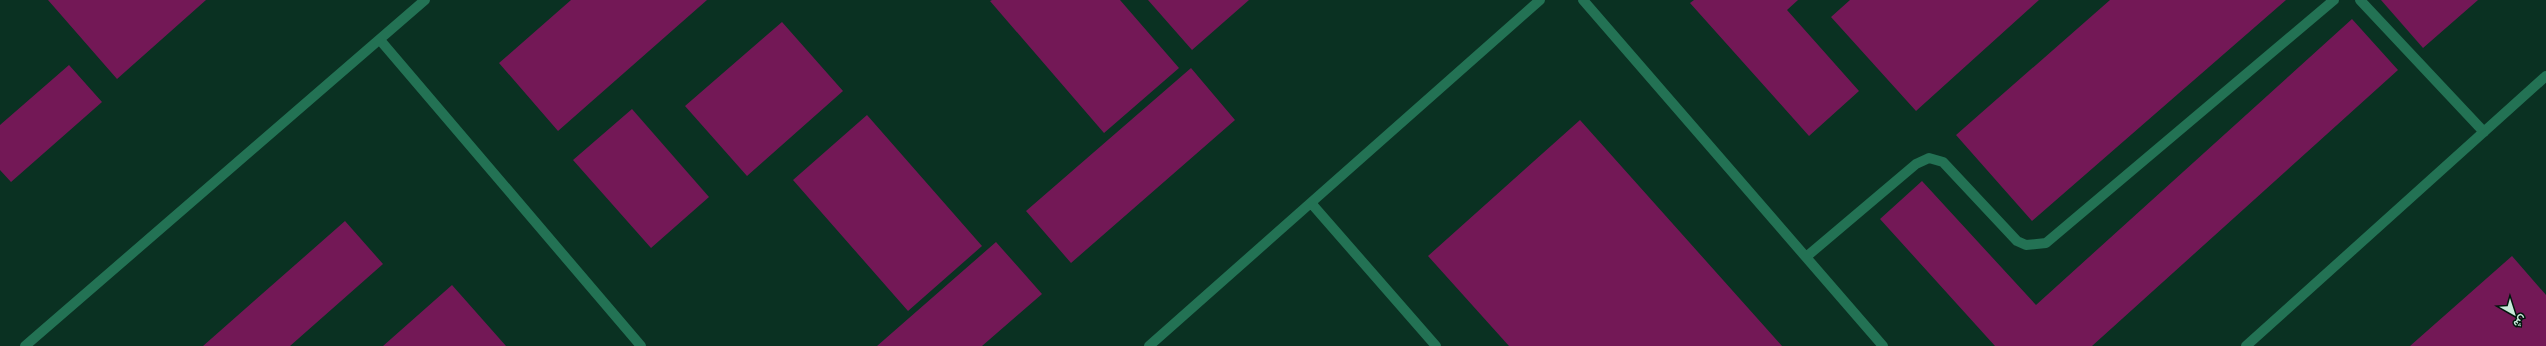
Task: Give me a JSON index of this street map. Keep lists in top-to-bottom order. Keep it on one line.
{"north":"bottom right"}
